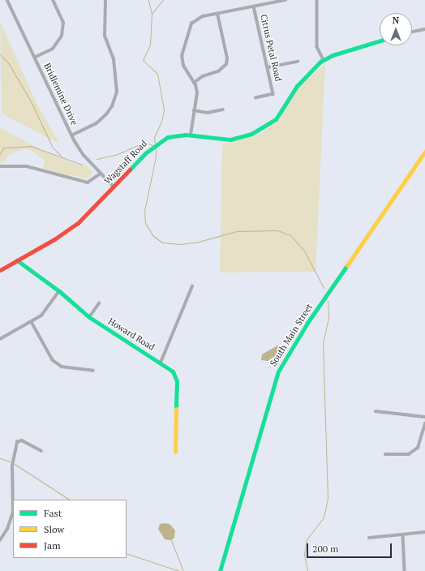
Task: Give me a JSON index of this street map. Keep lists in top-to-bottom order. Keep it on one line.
{"streets":{"main road":["Wagstaff Road","Howard Road","South Main Street"],"street":["Citrus Petal Road","Bridlemine Drive"]},"crossings":[["Bridlemine Drive","Wagstaff Road"],["Wagstaff Road","Howard Road"]],"legend":["Fast","Slow","Jam"],"scale_bar":"200 m","north":"top"}
